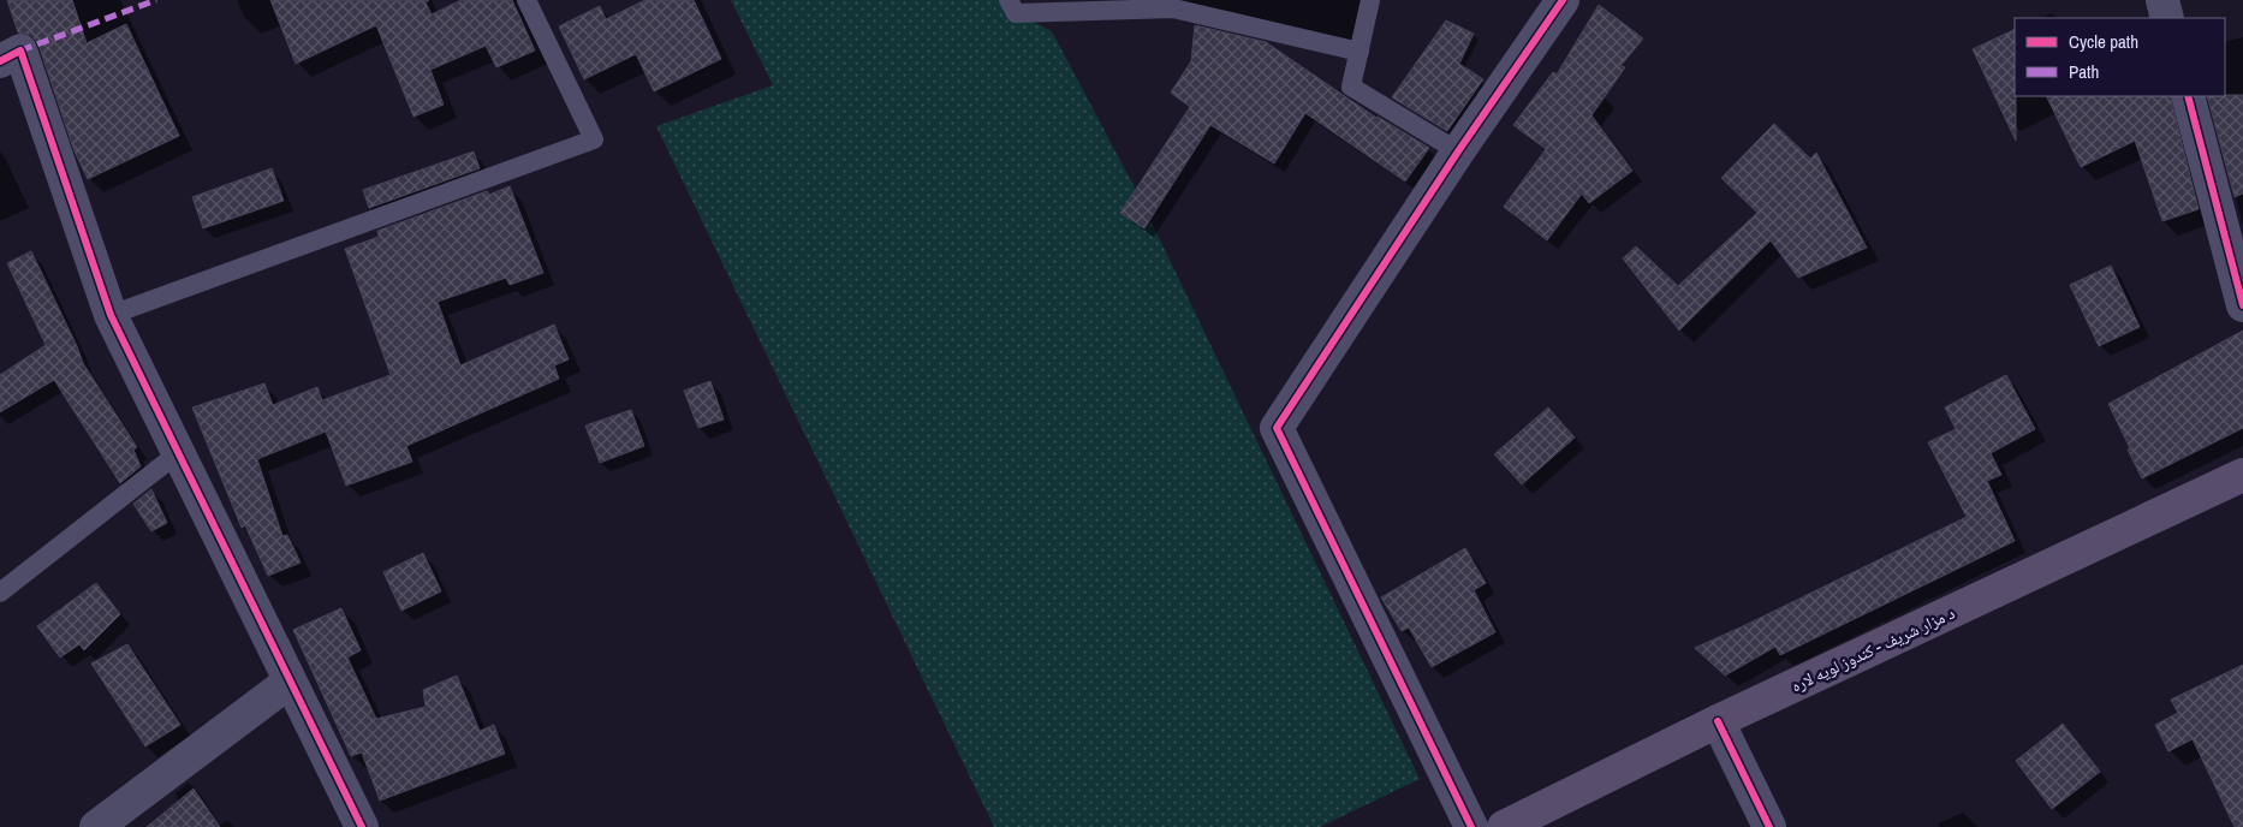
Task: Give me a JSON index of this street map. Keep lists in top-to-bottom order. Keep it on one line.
{"streets":{"main road":["د مزار شریف - کندوز لویه لاره"]},"legend":["Cycle path","Path"]}
